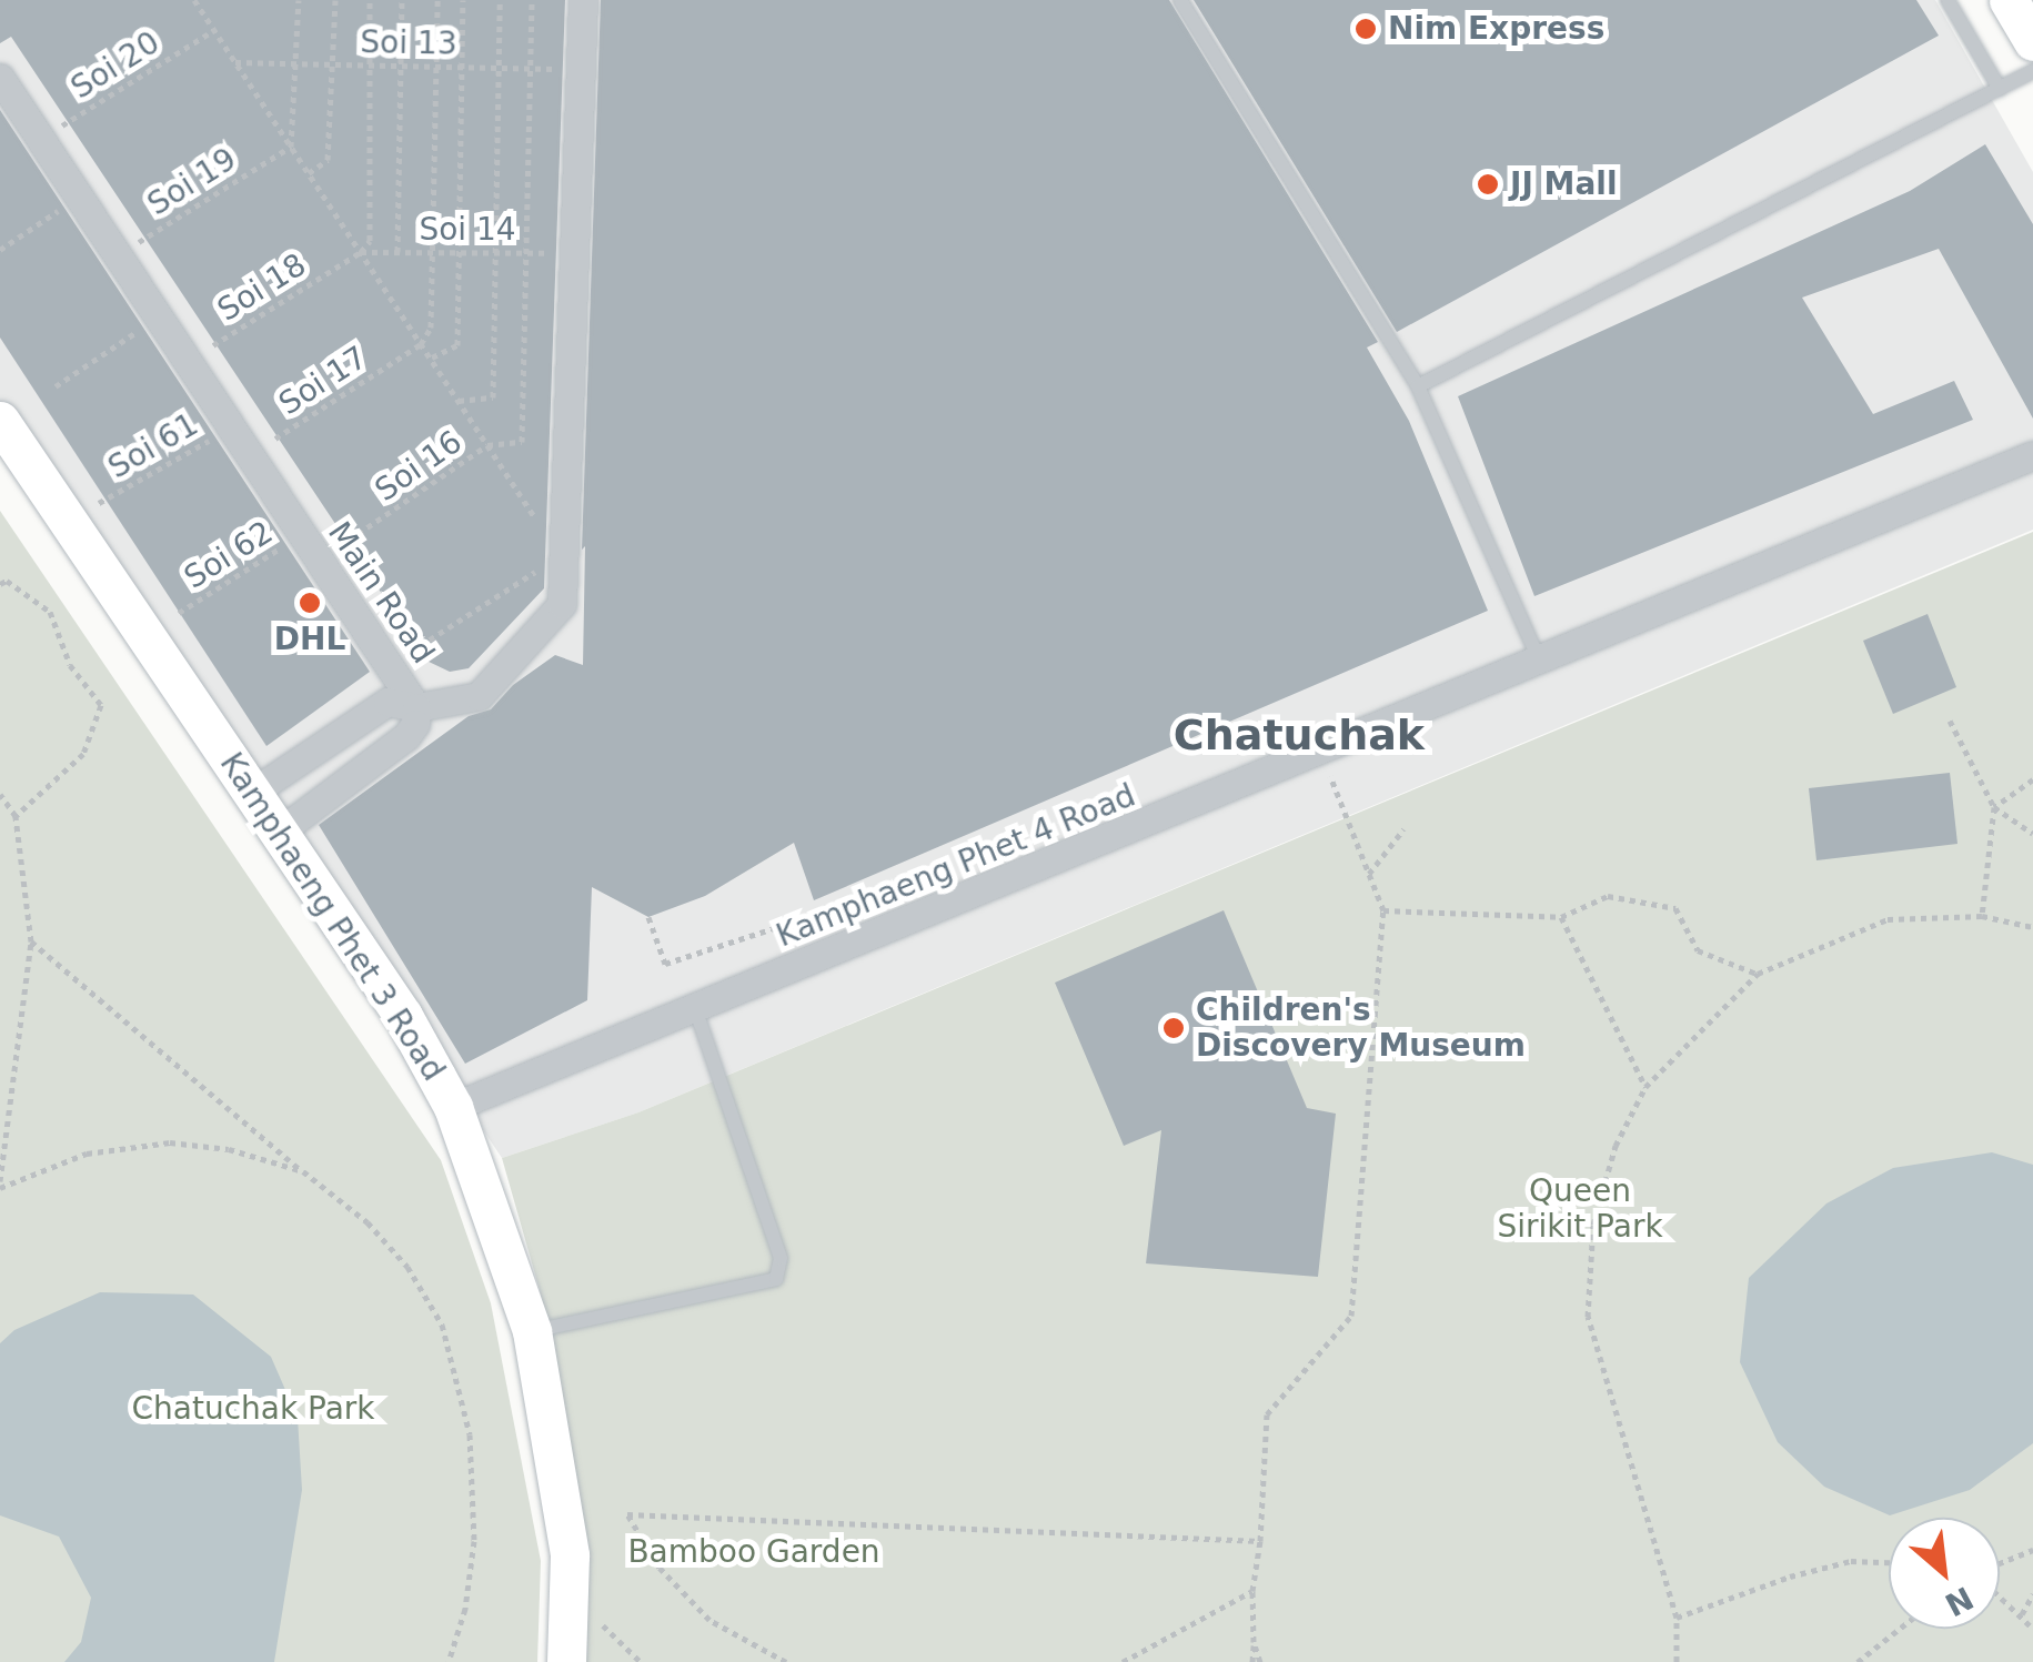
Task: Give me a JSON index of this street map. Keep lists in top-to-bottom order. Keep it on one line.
{"streets":{"street":["Main Road","Kamphaeng Phet 4 Road","Kamphaeng Phet 3 Road"],"path":["Soi 13","Soi 20","Soi 19","Soi 14","Soi 18","Soi 17","Soi 61","Soi 16","Soi 62"]},"crossings":[["Soi 13","Main Road"],["Soi 20","Main Road"],["Soi 19","Main Road"],["Soi 14","Soi 18"],["Soi 14","Soi 16"],["Soi 14","Main Road"],["Soi 18","Main Road"],["Soi 17","Main Road"],["Soi 61","Main Road"],["Soi 16","Main Road"],["Soi 62","Main Road"],["Kamphaeng Phet 4 Road","Kamphaeng Phet 3 Road"]],"districts":["Chatuchak"],"parks":["Queen Sirikit Park","Chatuchak Park","Bamboo Garden"],"places":["Nim Express","JJ Mall","DHL","Children's Discovery Museum"],"north":"bottom right"}
